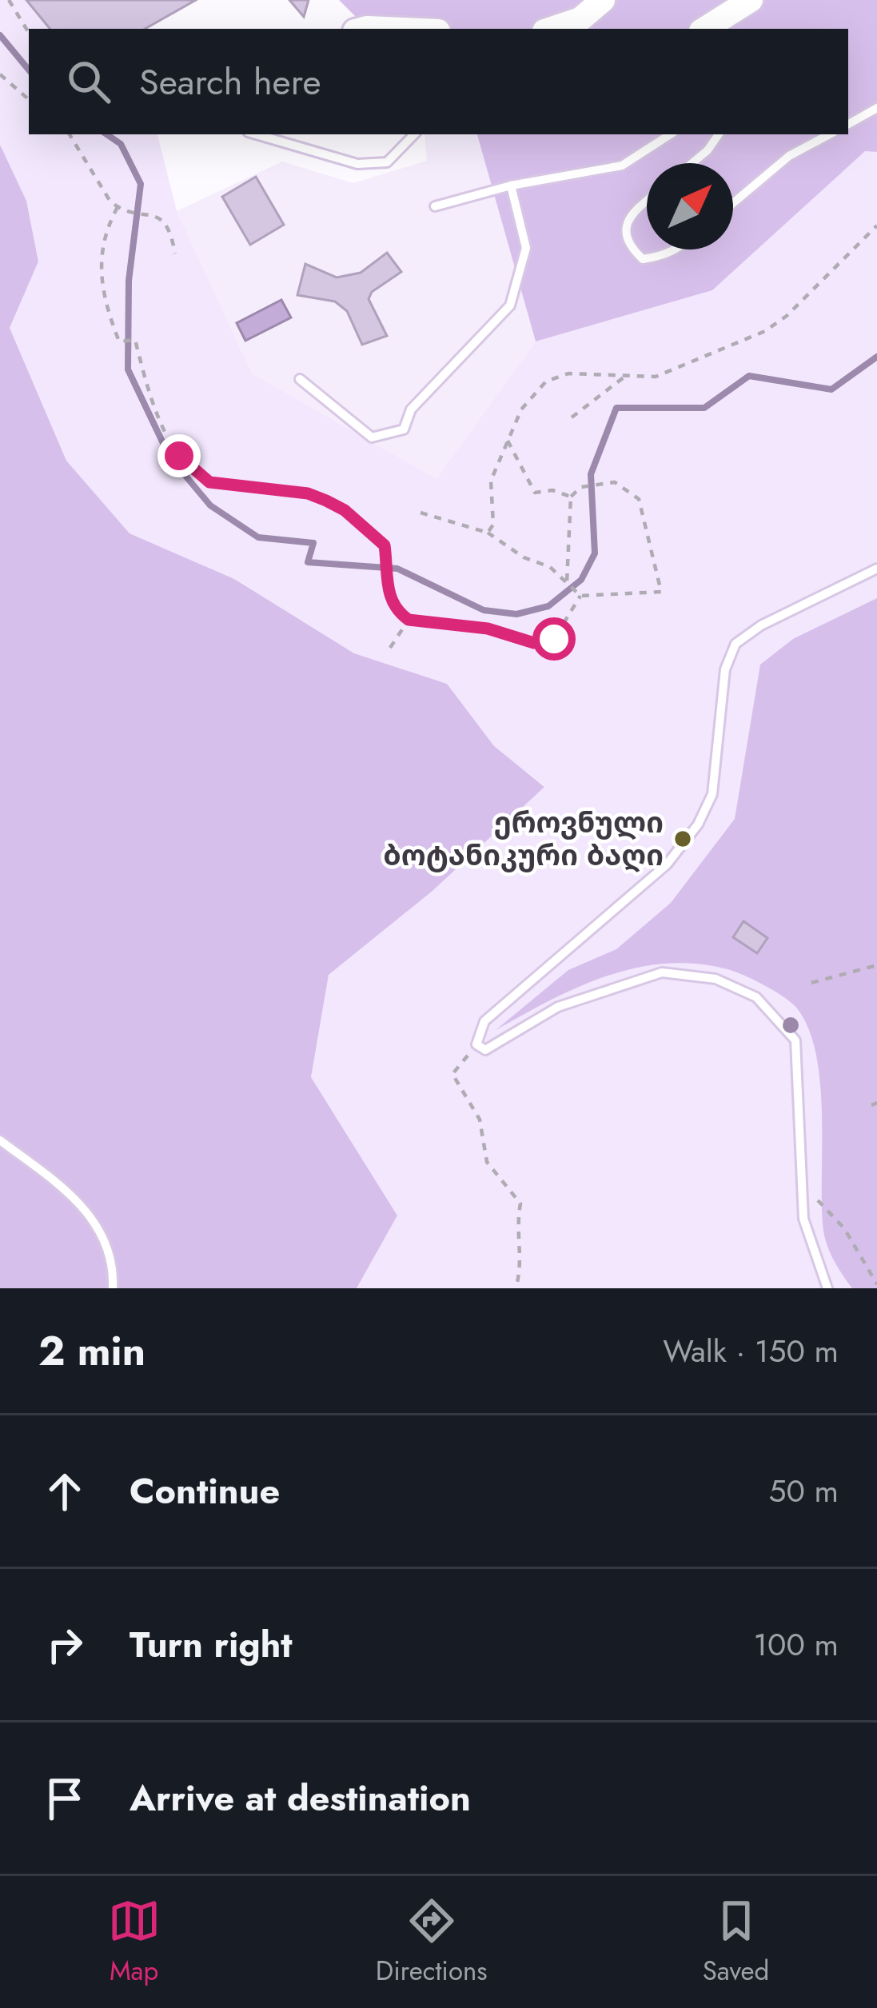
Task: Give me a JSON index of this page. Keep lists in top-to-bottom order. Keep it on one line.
{"places":["ეროვნული ბოტანიკური ბაღი"],"north":"top right","page":{"search":"Search here","heading":["2 min","Walk · 150 m"],"list":[["Continue","50 m"],["Turn right","100 m"],"Arrive at destination"],"nav":["Map","Directions","Saved"]}}
